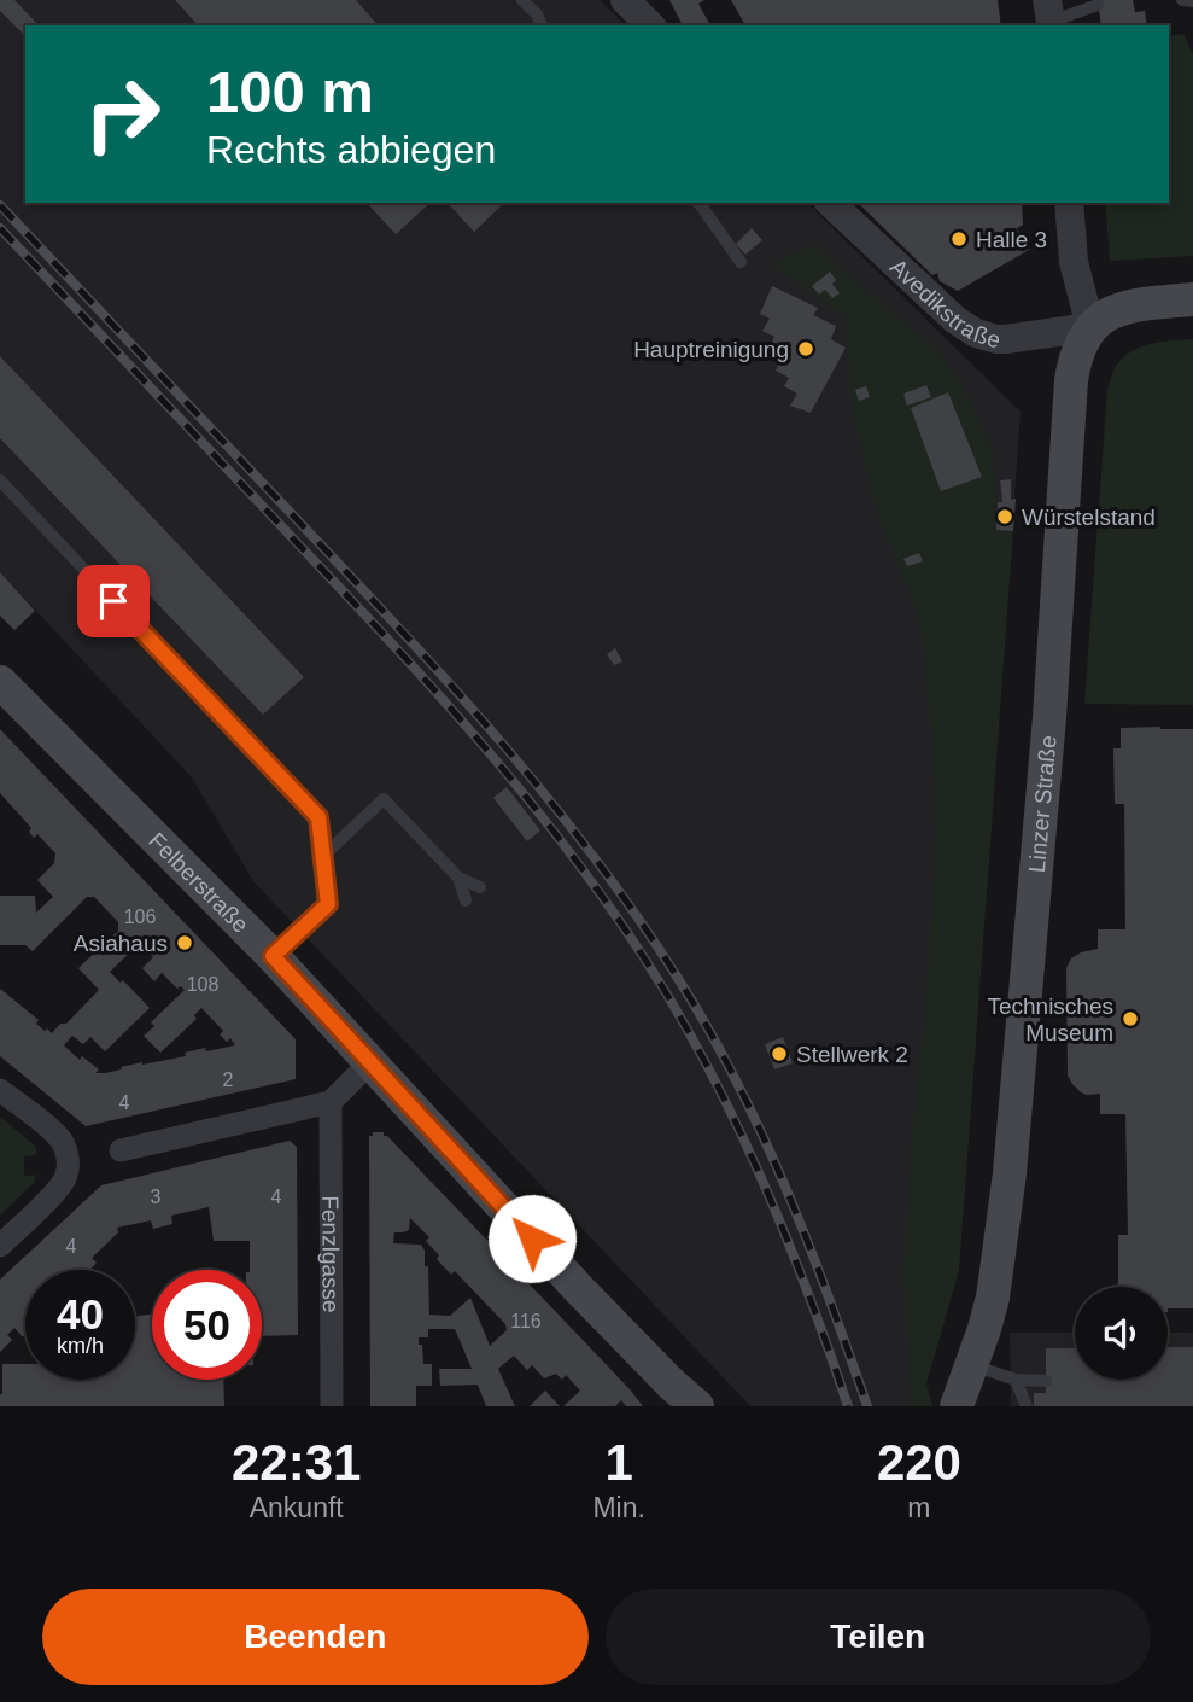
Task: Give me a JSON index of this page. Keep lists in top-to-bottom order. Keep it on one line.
{"streets":{"main road":["Linzer Straße","Felberstraße"],"street":["Avedikstraße","Fenzlgasse"]},"crossings":[["Avedikstraße","Linzer Straße"]],"places":["Halle 3","Hauptreinigung","Würstelstand","Asiahaus","Technisches Museum","Stellwerk 2"],"house_numbers":["106","108","2","4","3","4","4","116"],"page":{"turn":["100 m","Rechts abbiegen"],"speed":"40 km/h","limit":"50","eta":["22:31","Ankunft","1","Min.","220","m"],"buttons":["Beenden","Teilen"]}}
